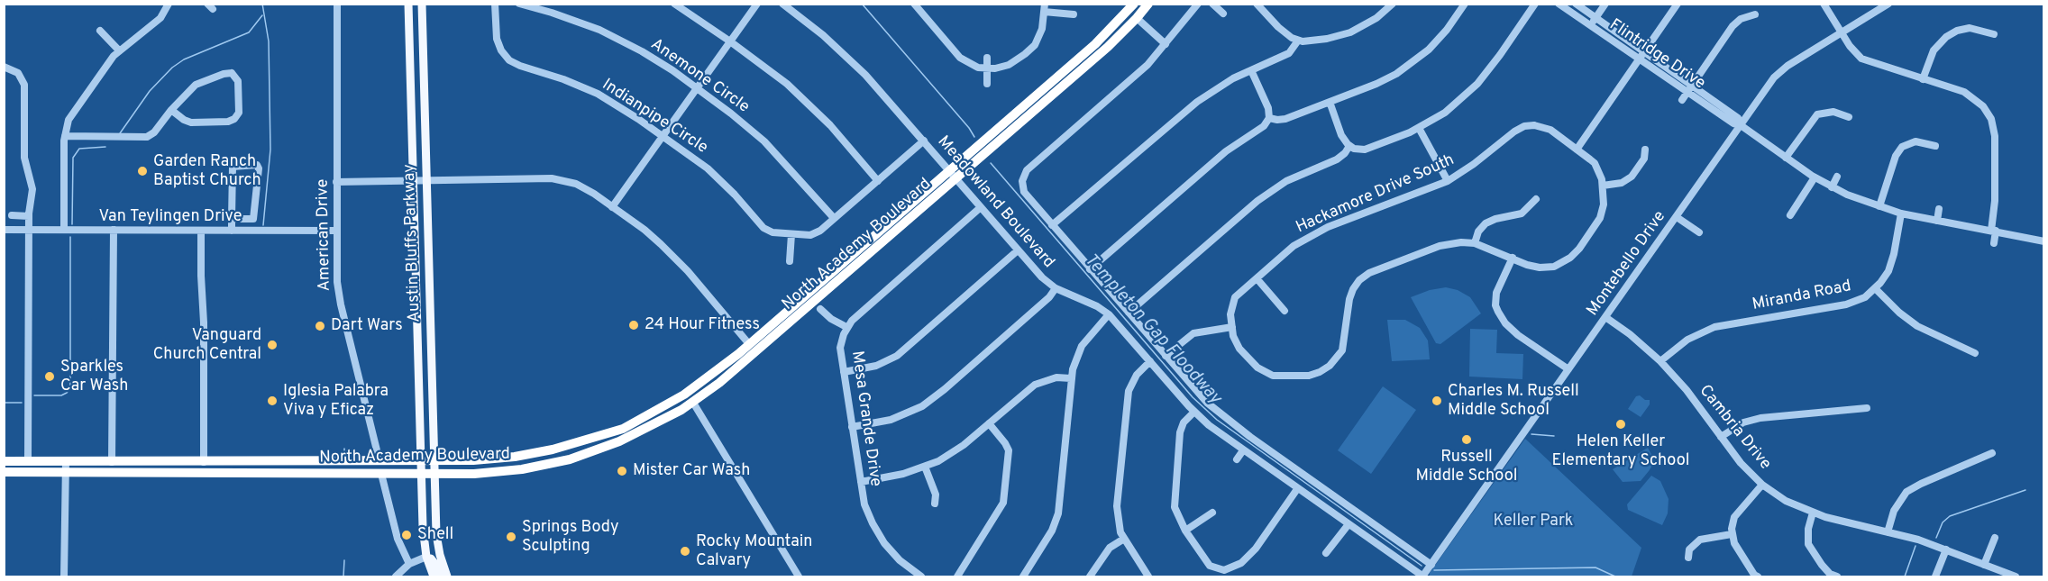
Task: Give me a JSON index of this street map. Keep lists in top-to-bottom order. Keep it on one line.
{"streets":{"highway":["North Academy Boulevard"],"main road":["Austin Bluffs Parkway"],"street":["Flintridge Drive","Anemone Circle","Indianpipe Circle","Hackamore Drive South","Meadowland Boulevard","Van Teylingen Drive","American Drive","Montebello Drive","Miranda Road","Mesa Grande Drive","Cambria Drive"]},"crossings":[["Flintridge Drive","Montebello Drive"],["Flintridge Drive","Miranda Road"],["Anemone Circle","Indianpipe Circle"],["Indianpipe Circle","Meadowland Boulevard"],["Meadowland Boulevard","North Academy Boulevard"],["Meadowland Boulevard","Montebello Drive"],["Van Teylingen Drive","American Drive"],["American Drive","North Academy Boulevard"],["Austin Bluffs Parkway","North Academy Boulevard"],["Montebello Drive","Cambria Drive"],["Miranda Road","Cambria Drive"]],"water":["Templeton Gap Floodway"],"parks":["Keller Park"],"places":["Garden Ranch Baptist Church","24 Hour Fitness","Dart Wars","Vanguard Church Central","Sparkles Car Wash","Iglesia Palabra Viva y Eficaz","Charles M. Russell Middle School","Helen Keller Elementary School","Russell Middle School","Mister Car Wash","Shell","Springs Body Sculpting","Rocky Mountain Calvary"]}
